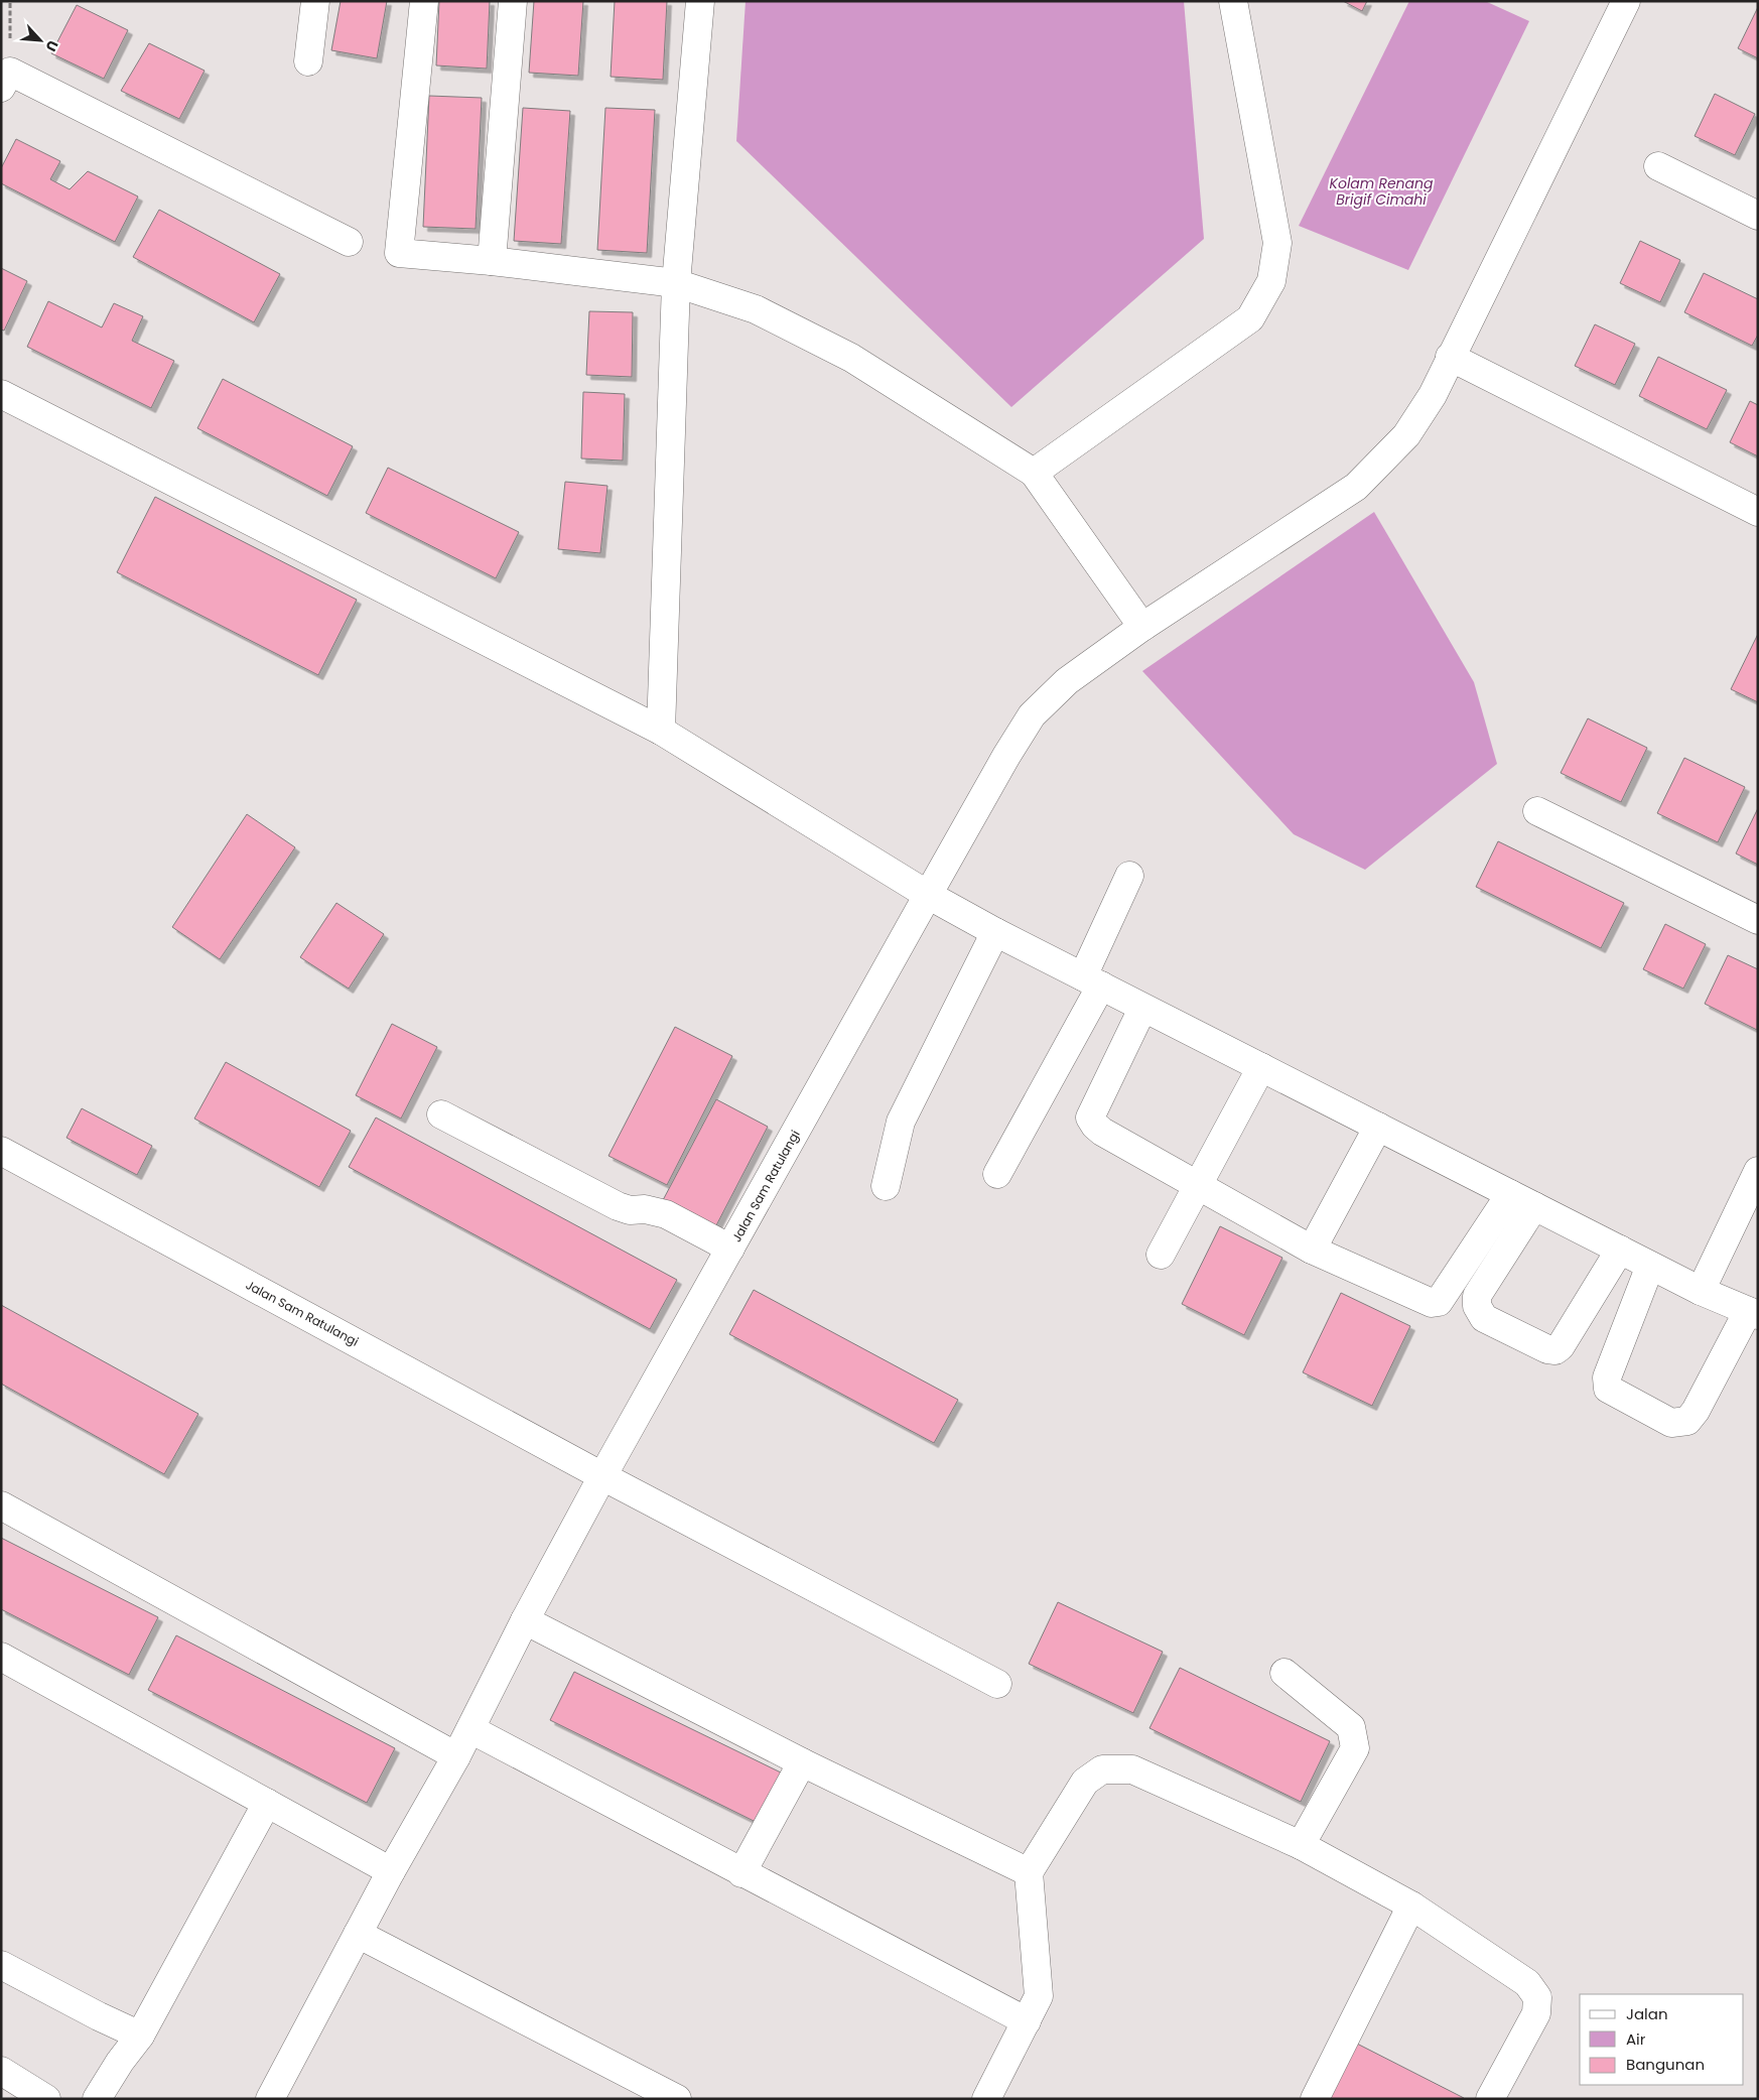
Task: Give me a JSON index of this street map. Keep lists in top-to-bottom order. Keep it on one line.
{"streets":{"street":["Jalan Sam Ratulangi"]},"water":["Kolam Renang Brigif Cimahi"],"legend":["Jalan","Air","Bangunan"],"north":"bottom right"}
